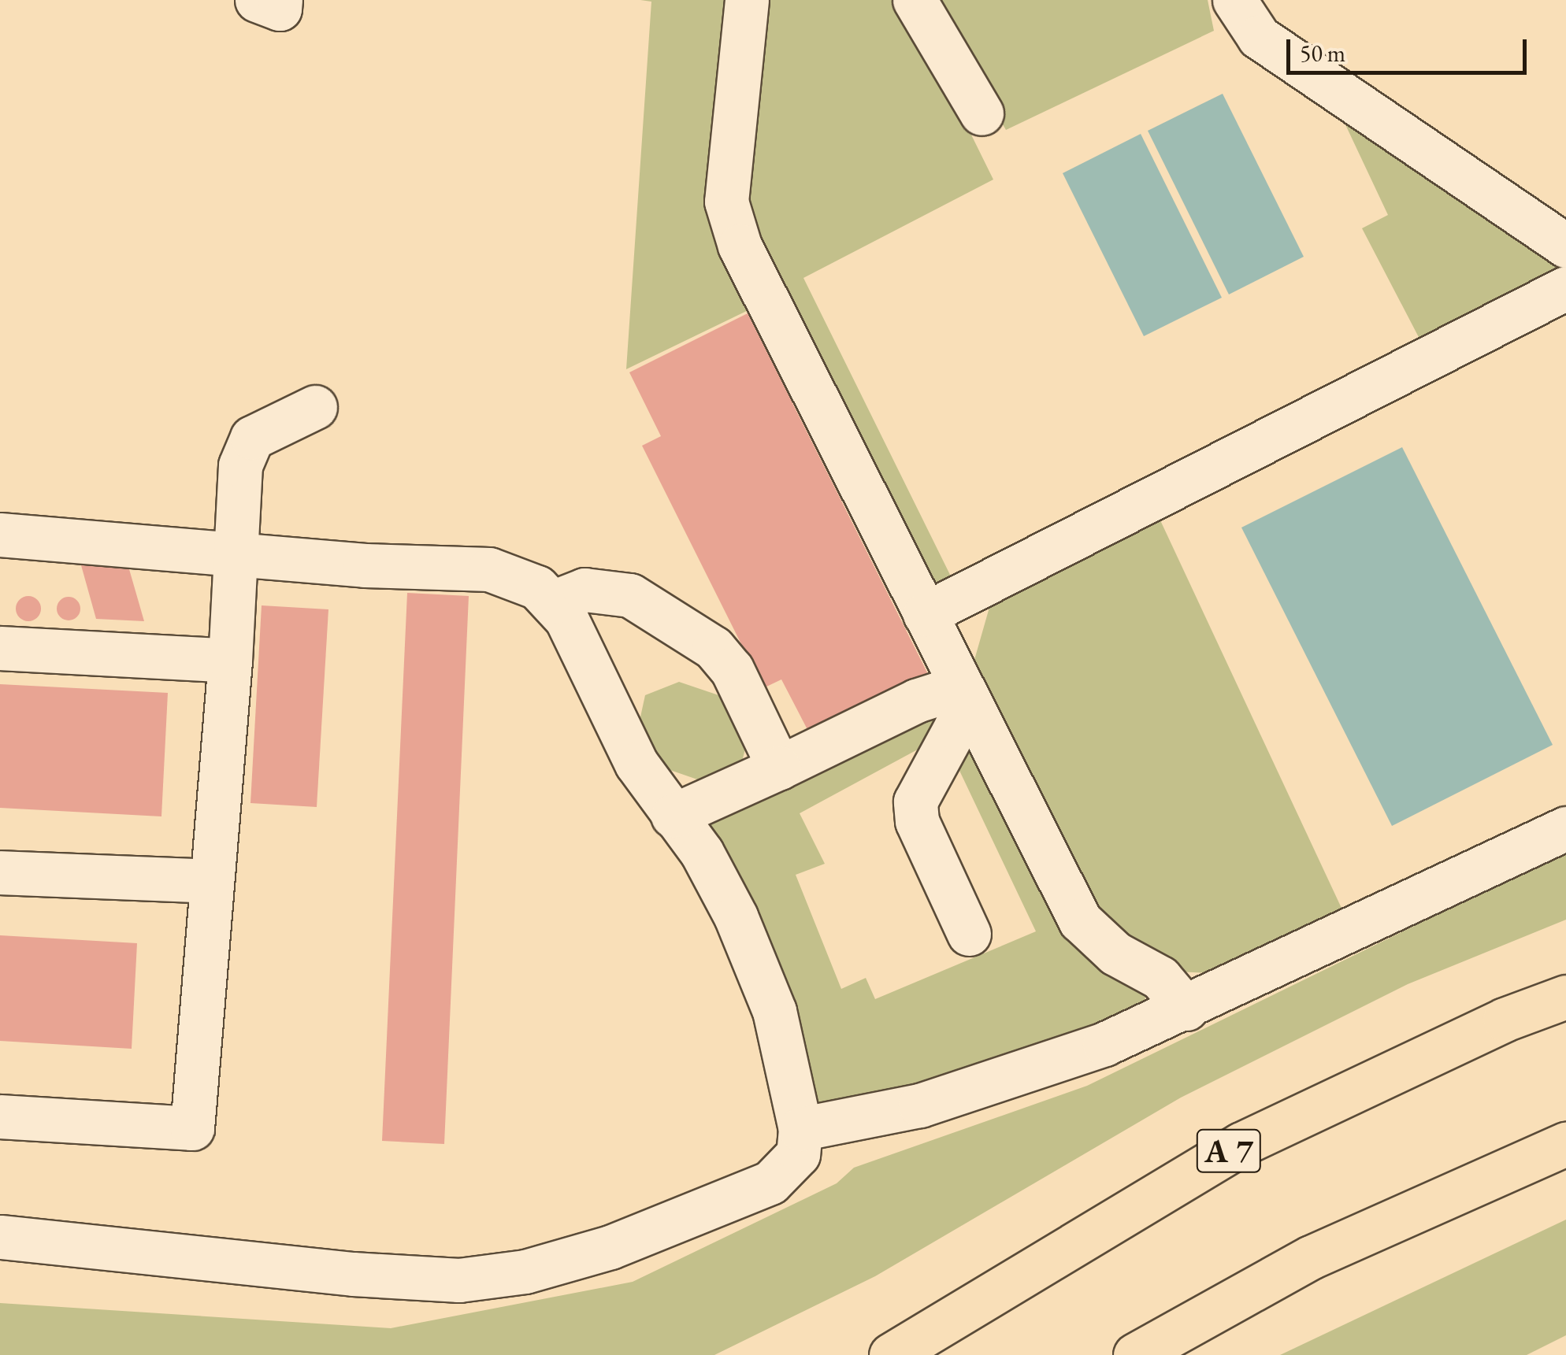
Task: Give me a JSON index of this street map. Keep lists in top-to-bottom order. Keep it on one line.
{"streets":{"highway":["A 7"]},"scale_bar":"50 m"}
